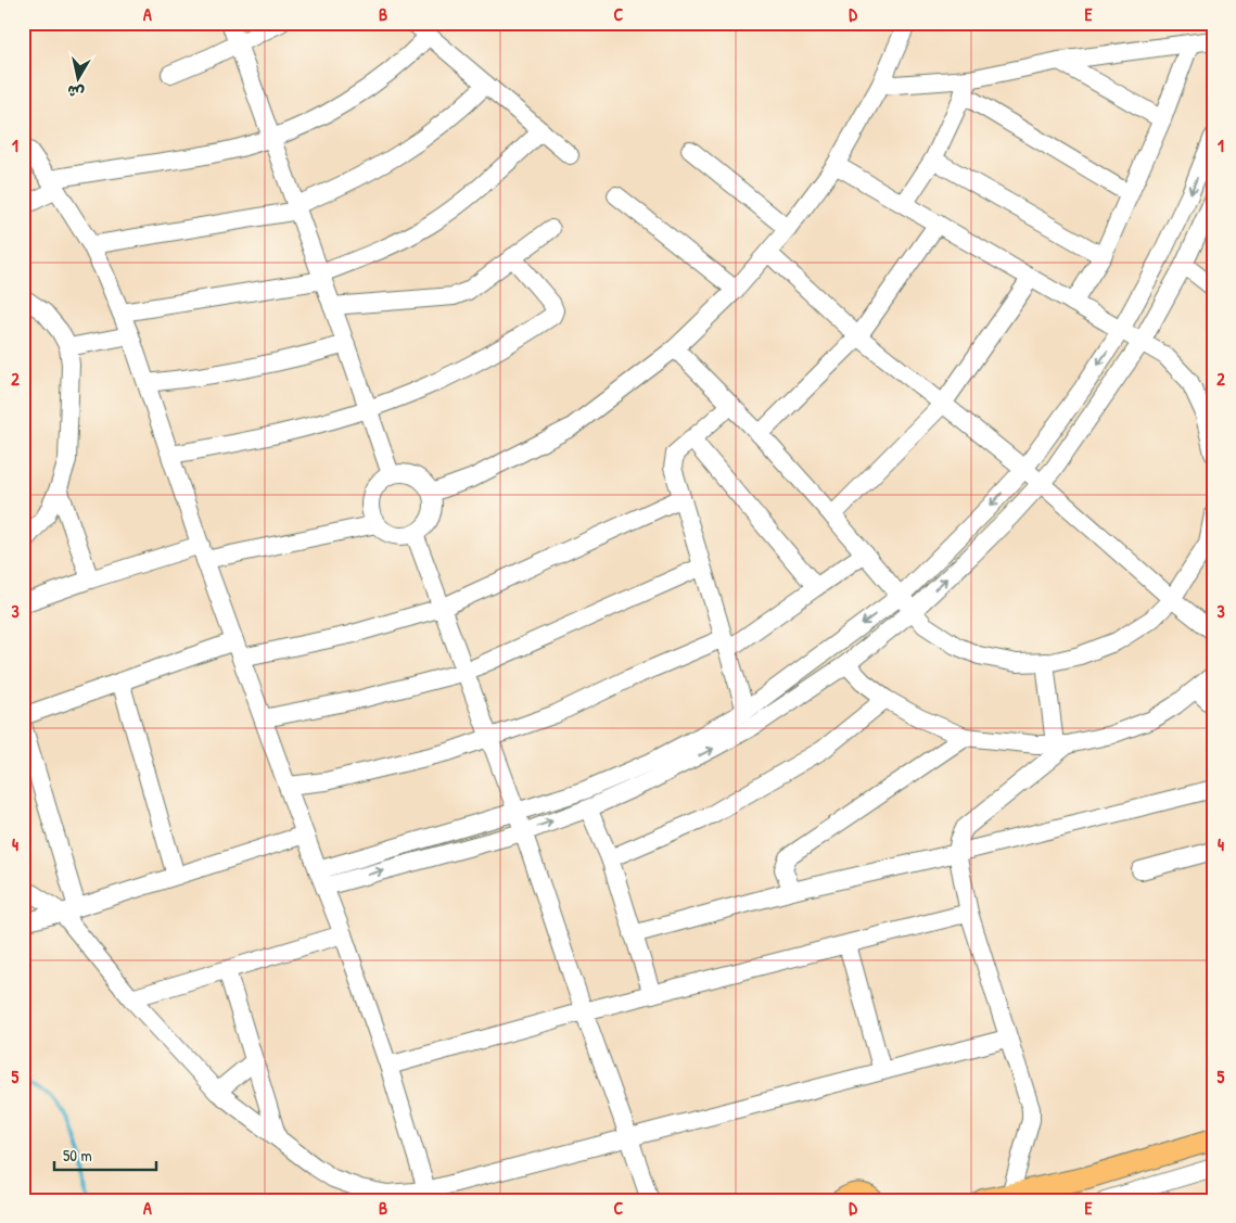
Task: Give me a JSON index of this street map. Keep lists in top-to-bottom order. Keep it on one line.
{"scale_bar":"50 m","north":"bottom","grid":{"columns":["A","B","C","D","E"],"rows":["1","2","3","4","5"]}}
